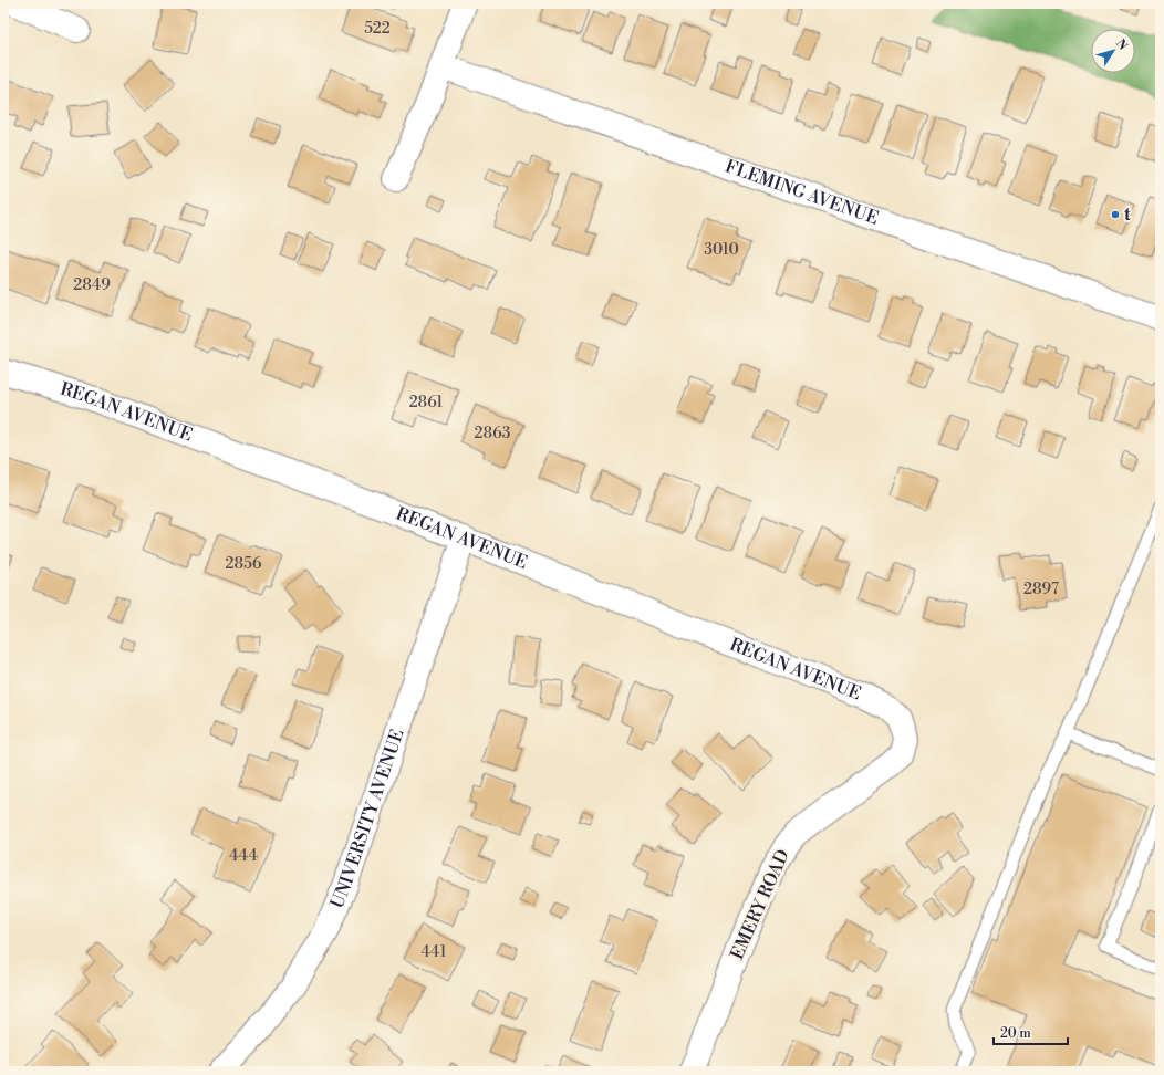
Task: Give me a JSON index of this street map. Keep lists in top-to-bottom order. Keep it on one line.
{"streets":{"street":["FLEMING AVENUE","REGAN AVENUE","UNIVERSITY AVENUE","EMERY ROAD"]},"crossings":[["REGAN AVENUE","UNIVERSITY AVENUE"],["REGAN AVENUE","EMERY ROAD"]],"places":["t"],"house_numbers":["522","3010","2849","2861","2863","2856","2897","444","441"],"scale_bar":"20 m","north":"top right"}
